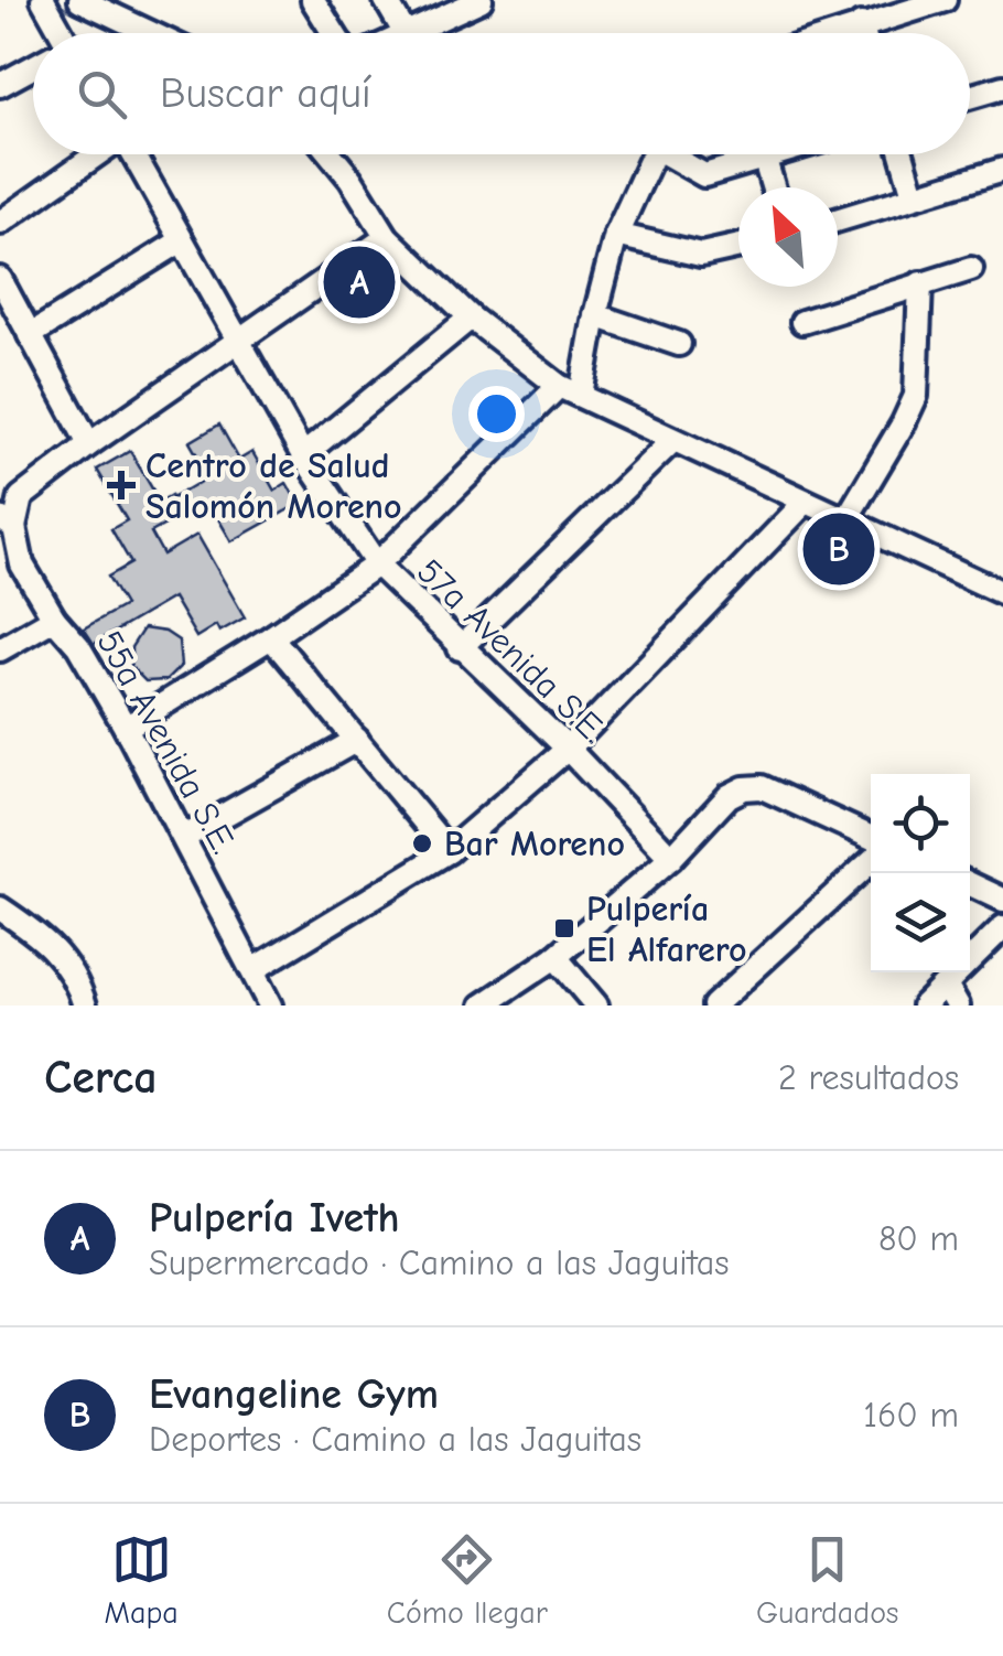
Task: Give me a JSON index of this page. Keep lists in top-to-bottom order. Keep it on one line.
{"streets":{"street":["57a Avenida S.E.","55a Avenida S.E."]},"places":{"health":["Centro de Salud Salomón Moreno"],"other":["Bar Moreno"],"transit":["Pulpería El Alfarero"]},"north":"top left","page":{"search":"Buscar aquí","pins":["A","B"],"heading":["Cerca","2 resultados"],"list":[{"mark":"A","name":"Pulpería Iveth","note":"Supermercado · Camino a las Jaguitas","value":"80 m"},{"mark":"B","name":"Evangeline Gym","note":"Deportes · Camino a las Jaguitas","value":"160 m"}],"nav":["Mapa","Cómo llegar","Guardados"]}}
